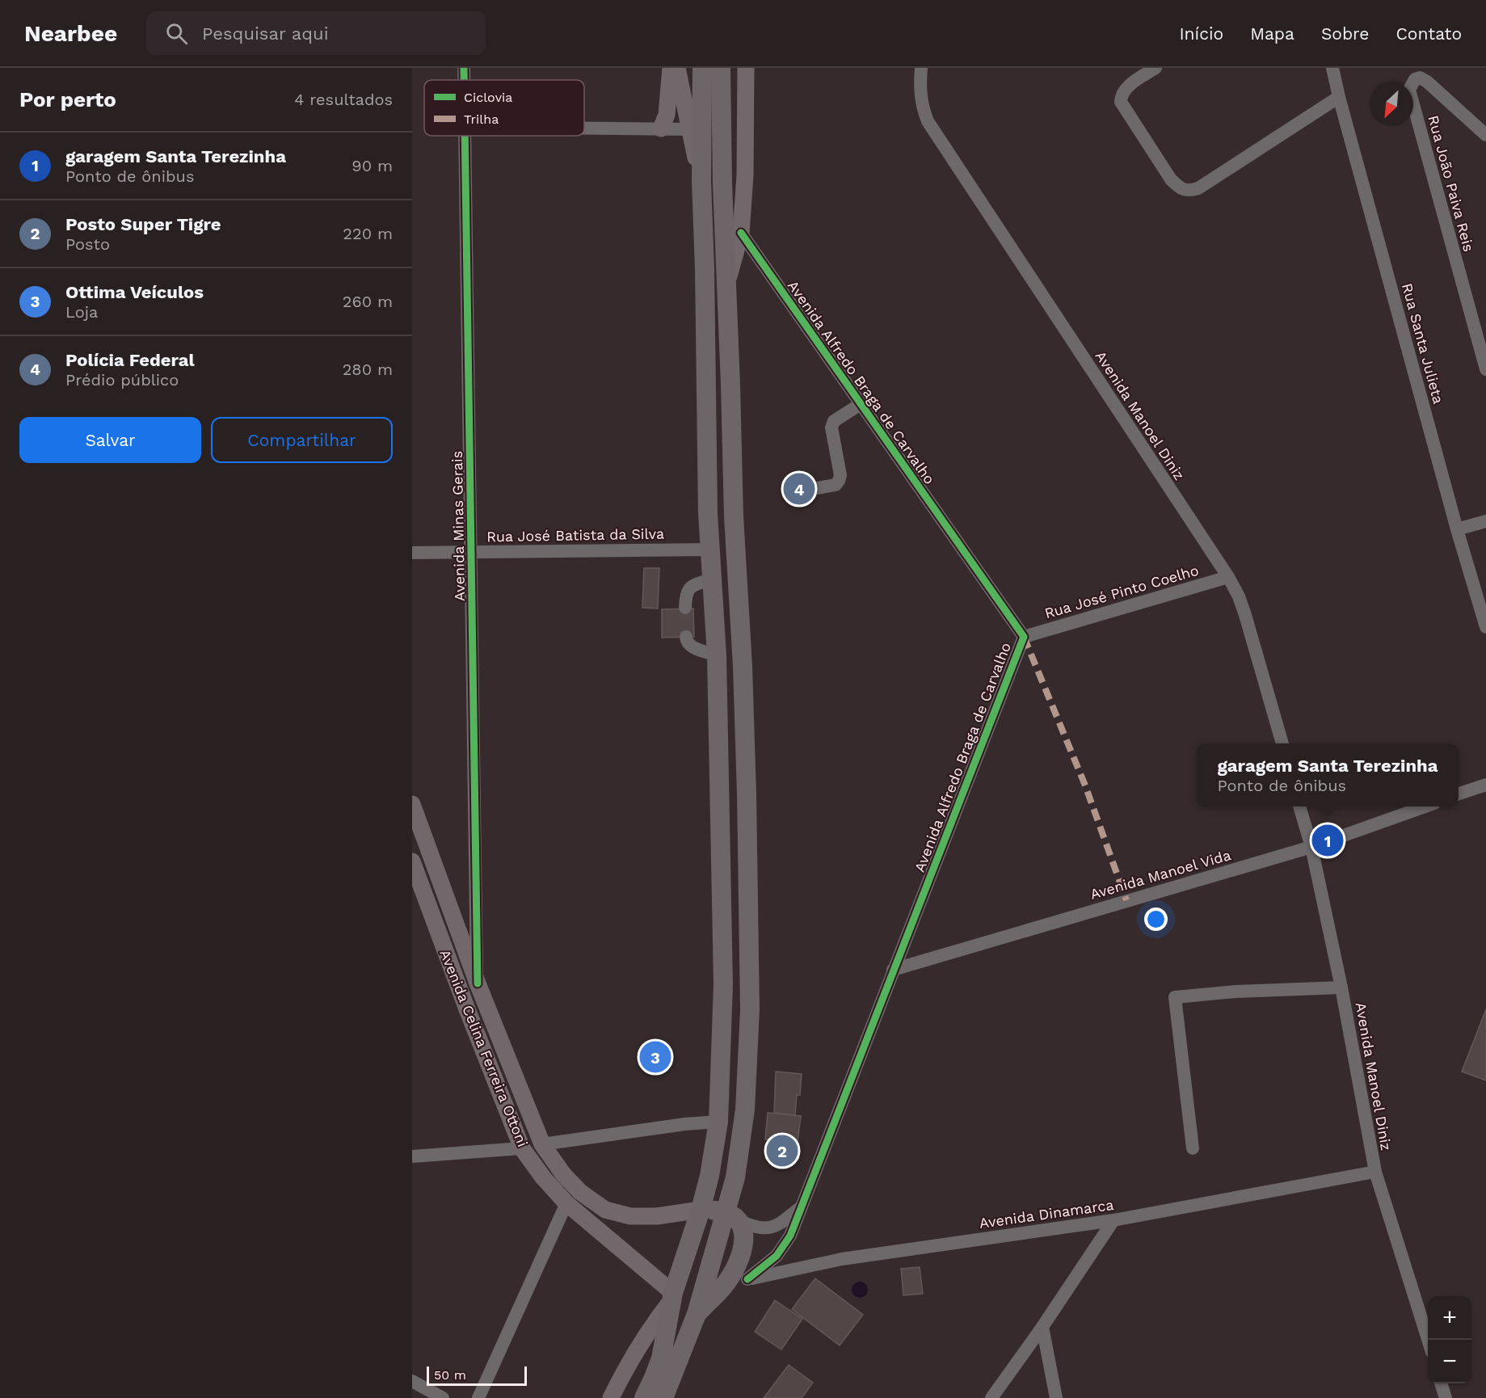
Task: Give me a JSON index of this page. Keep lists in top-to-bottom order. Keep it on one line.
{"streets":{"main road":["Avenida Celina Ferreira Ottoni"],"street":["Rua João Paiva Reis","Rua Santa Julieta","Avenida Alfredo Braga de Carvalho","Avenida Manoel Diniz","Avenida Minas Gerais","Rua José Batista da Silva","Rua José Pinto Coelho","Avenida Manoel Vida","Avenida Dinamarca"]},"crossings":[["Avenida Alfredo Braga de Carvalho","Rua José Pinto Coelho"],["Avenida Alfredo Braga de Carvalho","Avenida Manoel Vida"],["Avenida Alfredo Braga de Carvalho","Avenida Dinamarca"],["Avenida Manoel Diniz","Rua José Pinto Coelho"],["Avenida Manoel Diniz","Avenida Manoel Vida"],["Avenida Manoel Diniz","Avenida Dinamarca"],["Avenida Minas Gerais","Rua José Batista da Silva"],["Avenida Minas Gerais","Avenida Celina Ferreira Ottoni"]],"legend":["Ciclovia","Trilha"],"scale_bar":"50 m","north":"bottom left","page":{"header":"Nearbee","search":"Pesquisar aqui","nav":["Início","Mapa","Sobre","Contato"],"heading":["Por perto","4 resultados"],"list":[{"mark":"1","name":"garagem Santa Terezinha","note":"Ponto de ônibus","value":"90 m"},{"mark":"2","name":"Posto Super Tigre","note":"Posto","value":"220 m"},{"mark":"3","name":"Ottima Veículos","note":"Loja","value":"260 m"},{"mark":"4","name":"Polícia Federal","note":"Prédio público","value":"280 m"}],"buttons":["Salvar","Compartilhar"],"pins":["4","1","3","2"],"popup":["garagem Santa Terezinha","Ponto de ônibus"],"map_buttons":["+","−"],"scale":"50 m"}}
